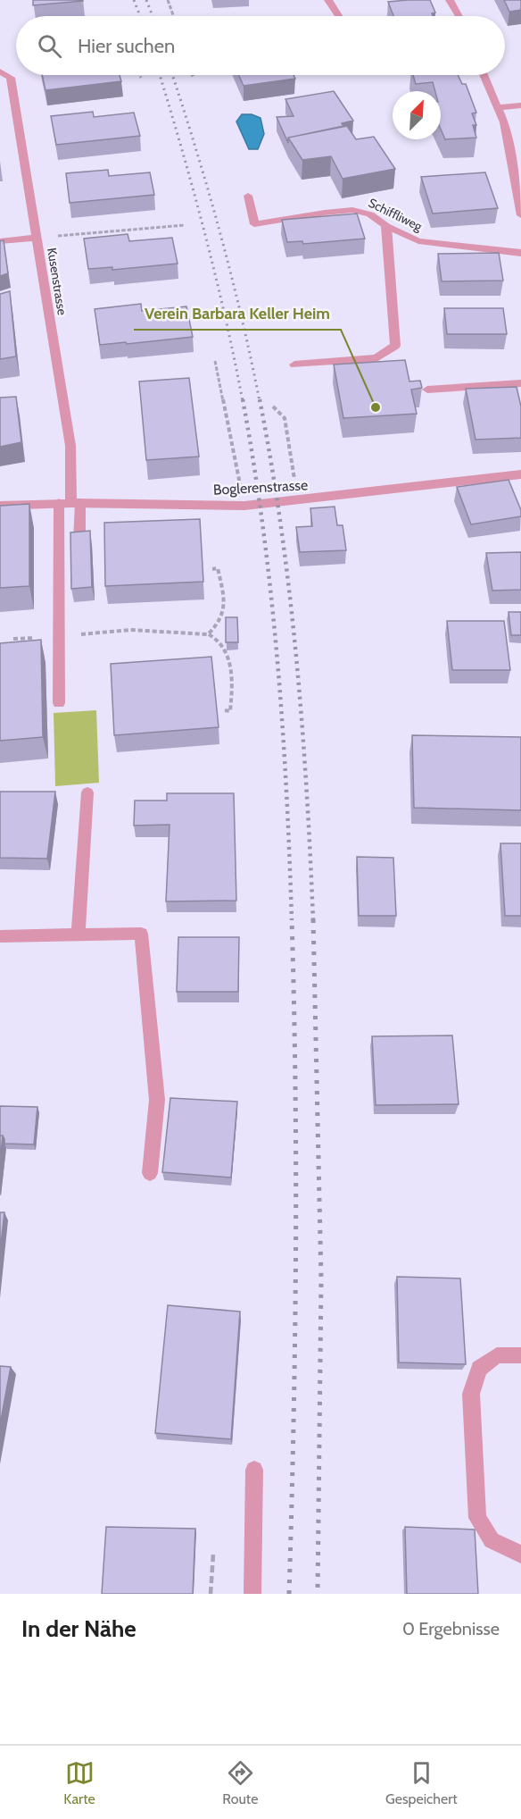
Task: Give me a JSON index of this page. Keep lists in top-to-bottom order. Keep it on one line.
{"streets":{"street":["Schiffliweg","Kusenstrasse","Boglerenstrasse"]},"crossings":[["Kusenstrasse","Boglerenstrasse"]],"places":["Verein Barbara Keller Heim"],"north":"top right","page":{"search":"Hier suchen","heading":["In der Nähe","0 Ergebnisse"],"nav":["Karte","Route","Gespeichert"]}}
